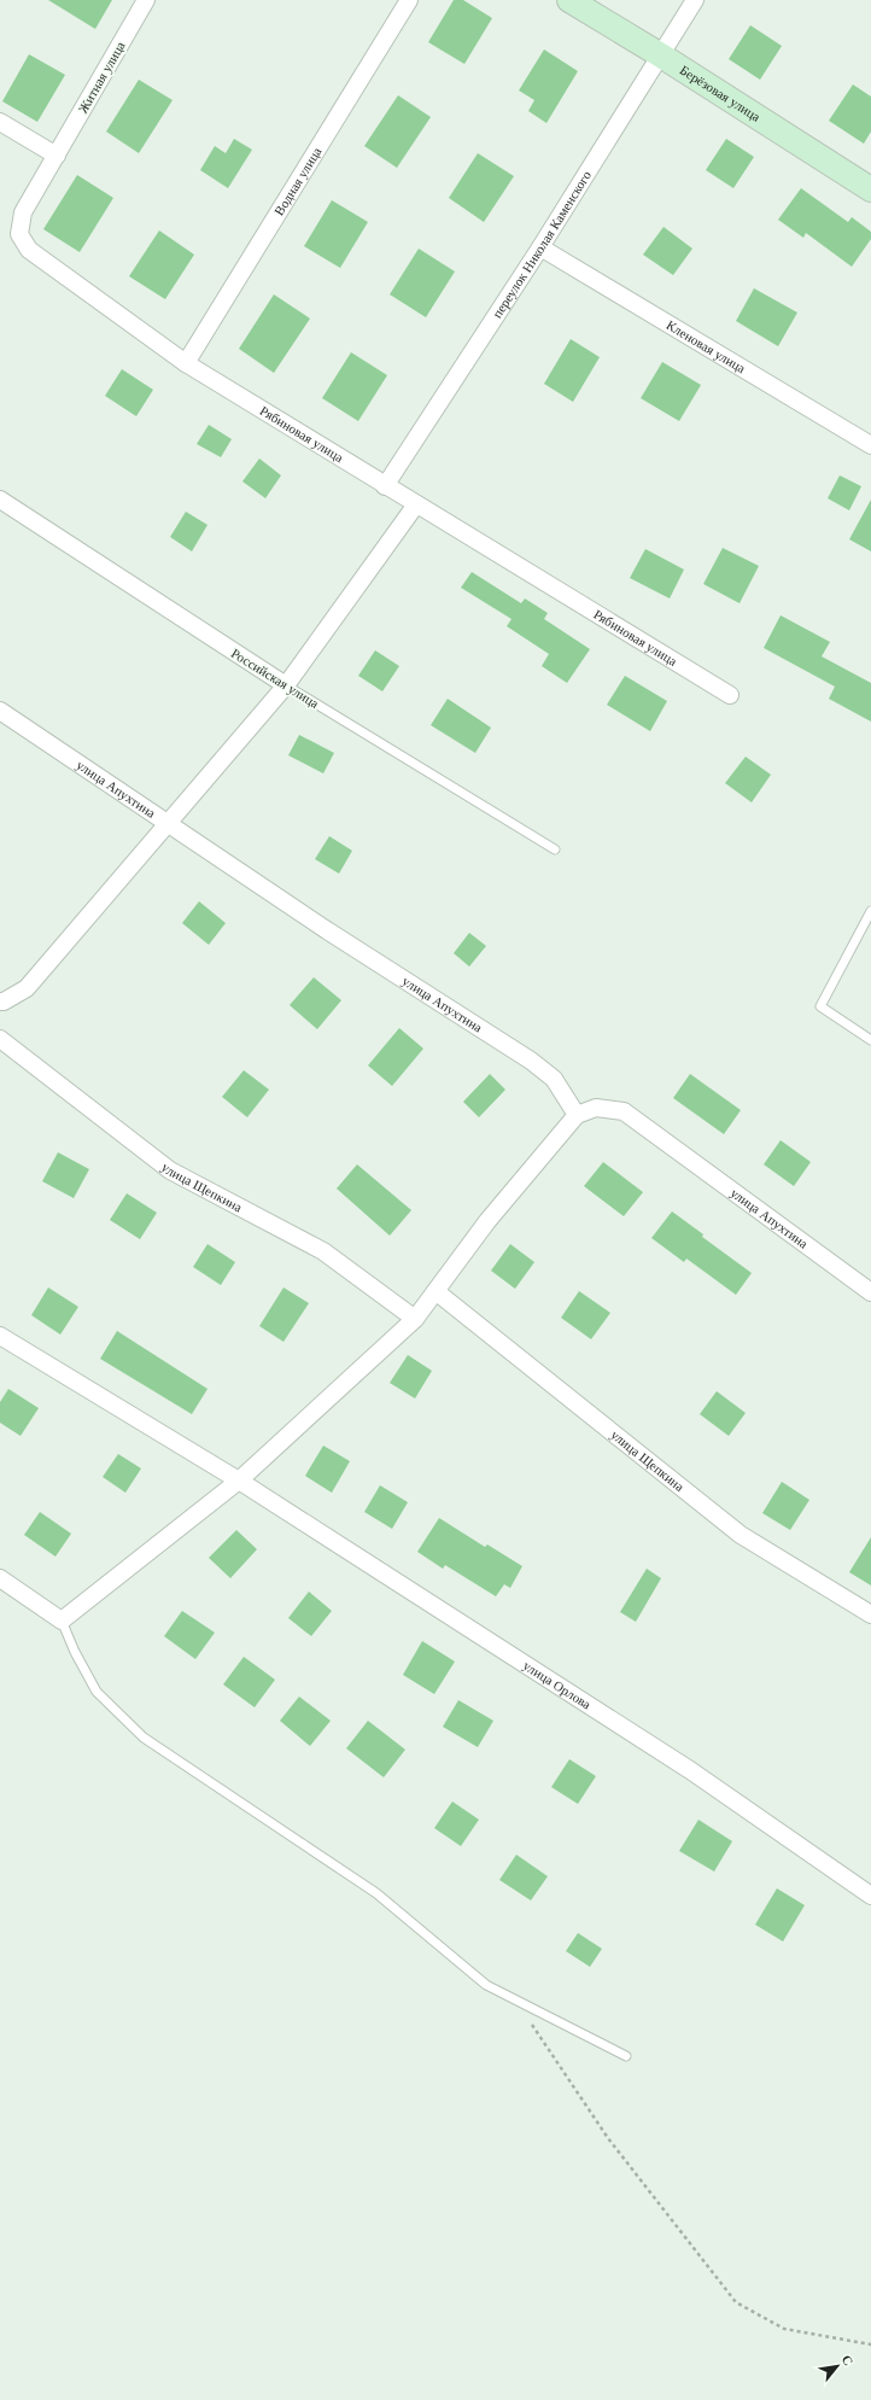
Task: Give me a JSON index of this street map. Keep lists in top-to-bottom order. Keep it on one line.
{"streets":{"main road":["Берёзовая улица"],"street":["Житная улица","Водная улица","переулок Николая Каменского","Кленовая улица","Рябиновая улица","Российская улица","улица Апухтина","улица Щепкина","улица Орлова"]},"crossings":[["Житная улица","Рябиновая улица"],["Берёзовая улица","переулок Николая Каменского"],["Водная улица","Рябиновая улица"],["переулок Николая Каменского","Кленовая улица"],["переулок Николая Каменского","Рябиновая улица"]],"north":"top right"}
